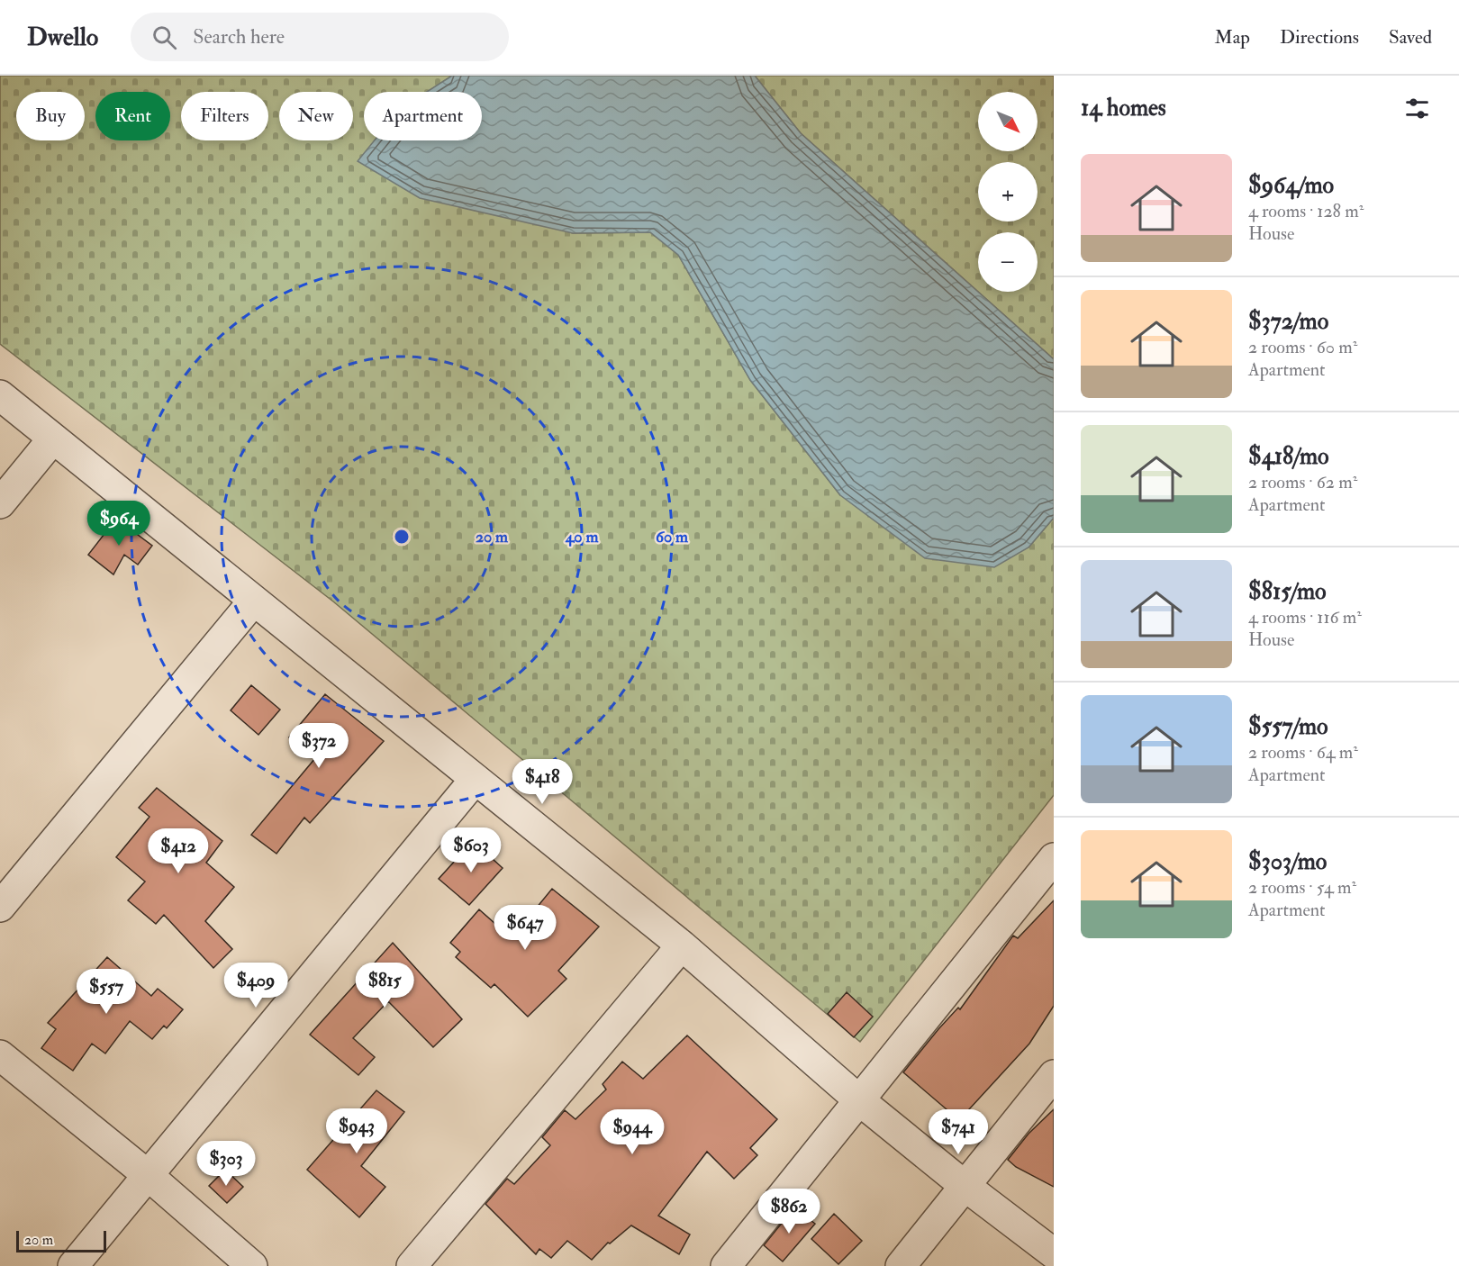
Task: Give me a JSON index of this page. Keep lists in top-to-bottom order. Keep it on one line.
{"scale_bar":"20 m","north":"bottom right","page":{"header":"Dwello","search":"Search here","nav":["Map","Directions","Saved"],"heading":"14 homes","map_buttons":["+","−"],"chip":["Buy","Rent","Filters","New","Apartment"],"list":[{"name":"$964/mo","note":"4 rooms · 128 m² · House"},{"name":"$372/mo","note":"2 rooms · 60 m² · Apartment"},{"name":"$418/mo","note":"2 rooms · 62 m² · Apartment"},{"name":"$815/mo","note":"4 rooms · 116 m² · House"},{"name":"$557/mo","note":"2 rooms · 64 m² · Apartment"},{"name":"$303/mo","note":"2 rooms · 54 m² · Apartment"}],"price":["$964","$372","$418","$603","$412","$647","$409","$815","$557","$943","$944","$741","$303","$862"],"scale":"20 m"},"rings":["20 m","40 m","60 m"]}
